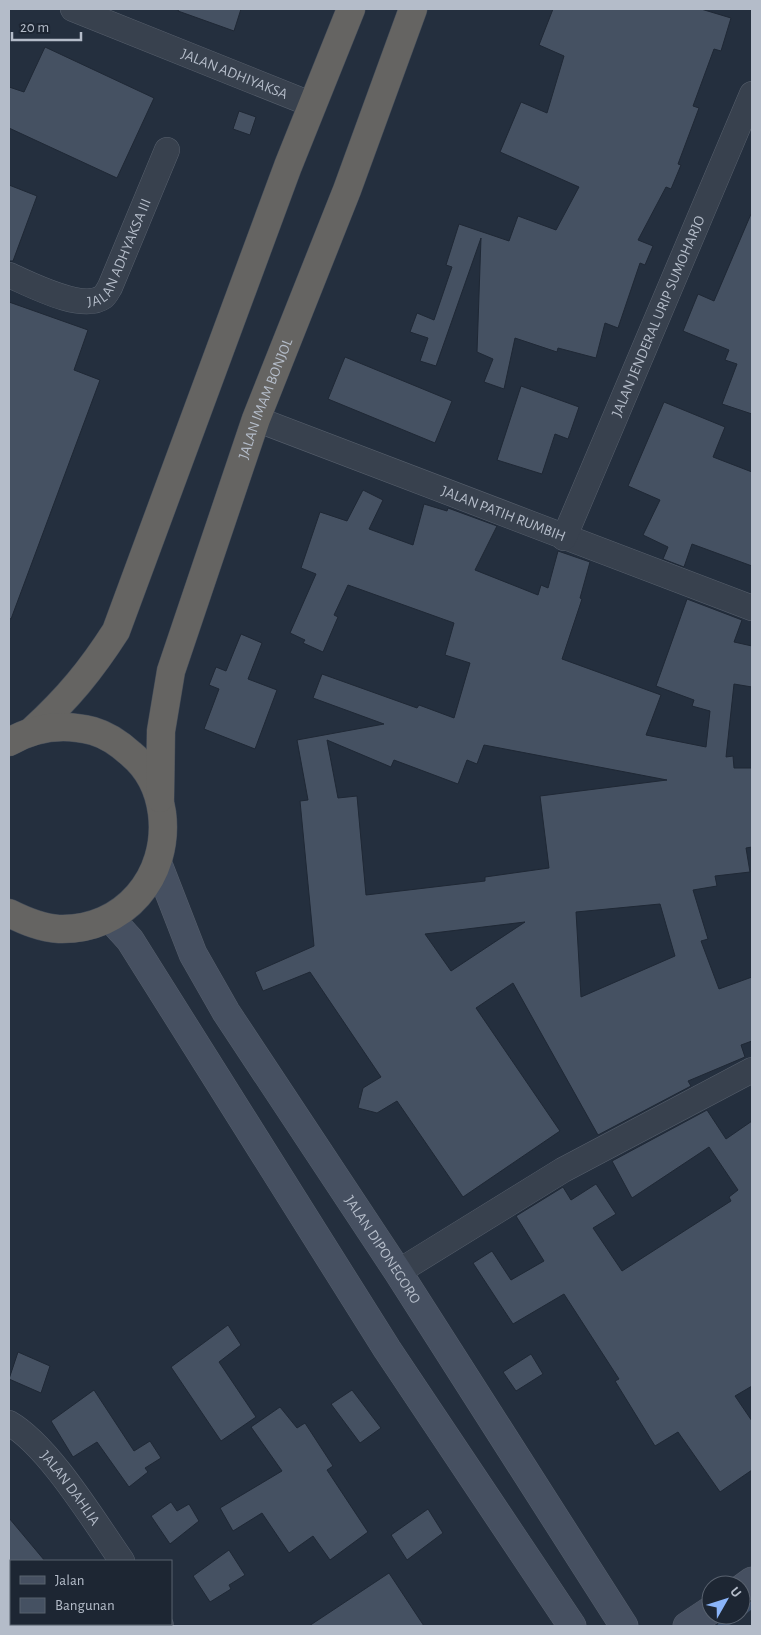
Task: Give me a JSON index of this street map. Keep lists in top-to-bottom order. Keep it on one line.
{"streets":{"highway":["JALAN IMAM BONJOL"],"main road":["JALAN DIPONEGORO"],"street":["JALAN ADHIYAKSA","JALAN ADHYAKSA III","JALAN JENDERAL URIP SUMOHARJO","JALAN PATIH RUMBIH","JALAN DAHLIA"]},"crossings":[["JALAN JENDERAL URIP SUMOHARJO","JALAN PATIH RUMBIH"],["JALAN IMAM BONJOL","JALAN PATIH RUMBIH"]],"legend":["Jalan","Bangunan"],"scale_bar":"20 m","north":"top right"}
